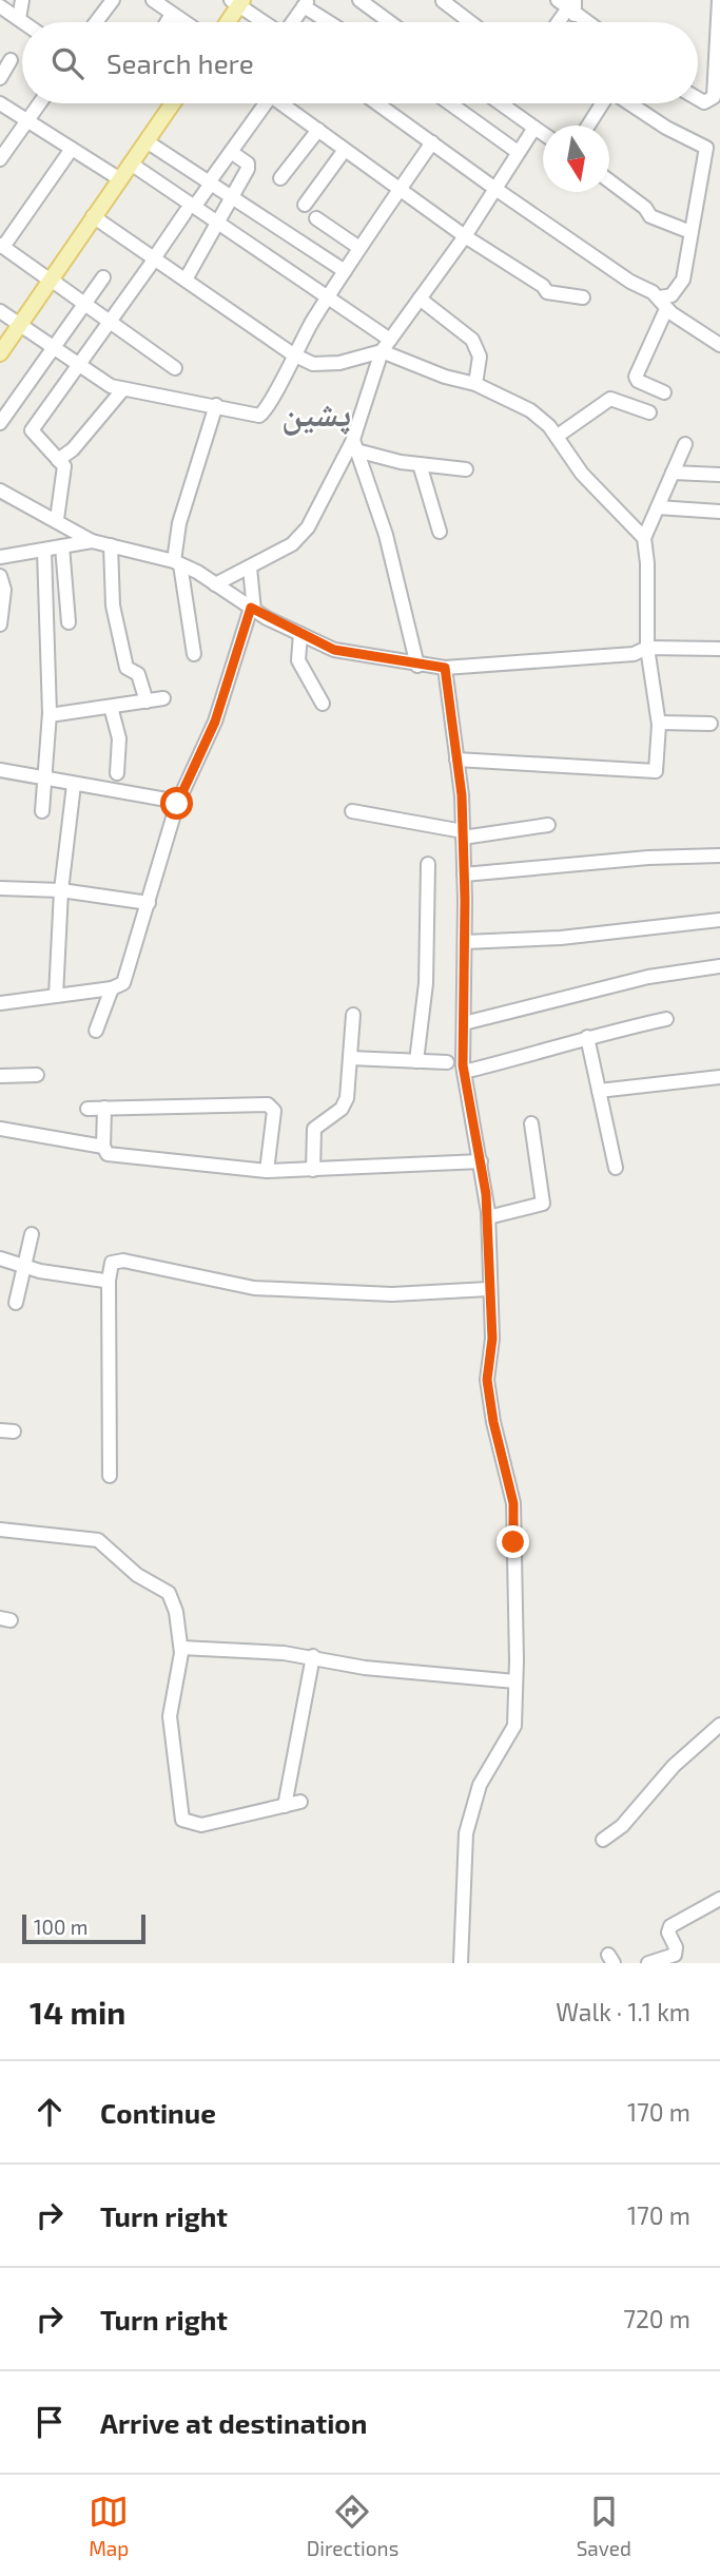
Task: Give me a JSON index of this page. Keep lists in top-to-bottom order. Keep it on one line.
{"districts":["پشین"],"scale_bar":"100 m","north":"bottom","page":{"search":"Search here","scale":"100 m","heading":["14 min","Walk · 1.1 km"],"list":[["Continue","170 m"],["Turn right","170 m"],["Turn right","720 m"],"Arrive at destination"],"nav":["Map","Directions","Saved"]}}
